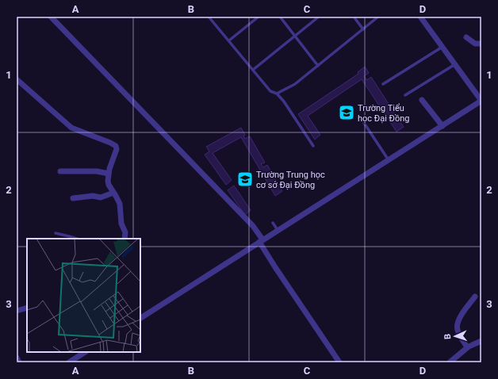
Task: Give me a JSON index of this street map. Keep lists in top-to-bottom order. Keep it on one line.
{"places":{"school or university":["Trường Tiểu học Đại Đồng","Trường Trung học cơ sở Đại Đồng"]},"north":"left","grid":{"columns":["A","B","C","D"],"rows":["1","2","3"]}}
